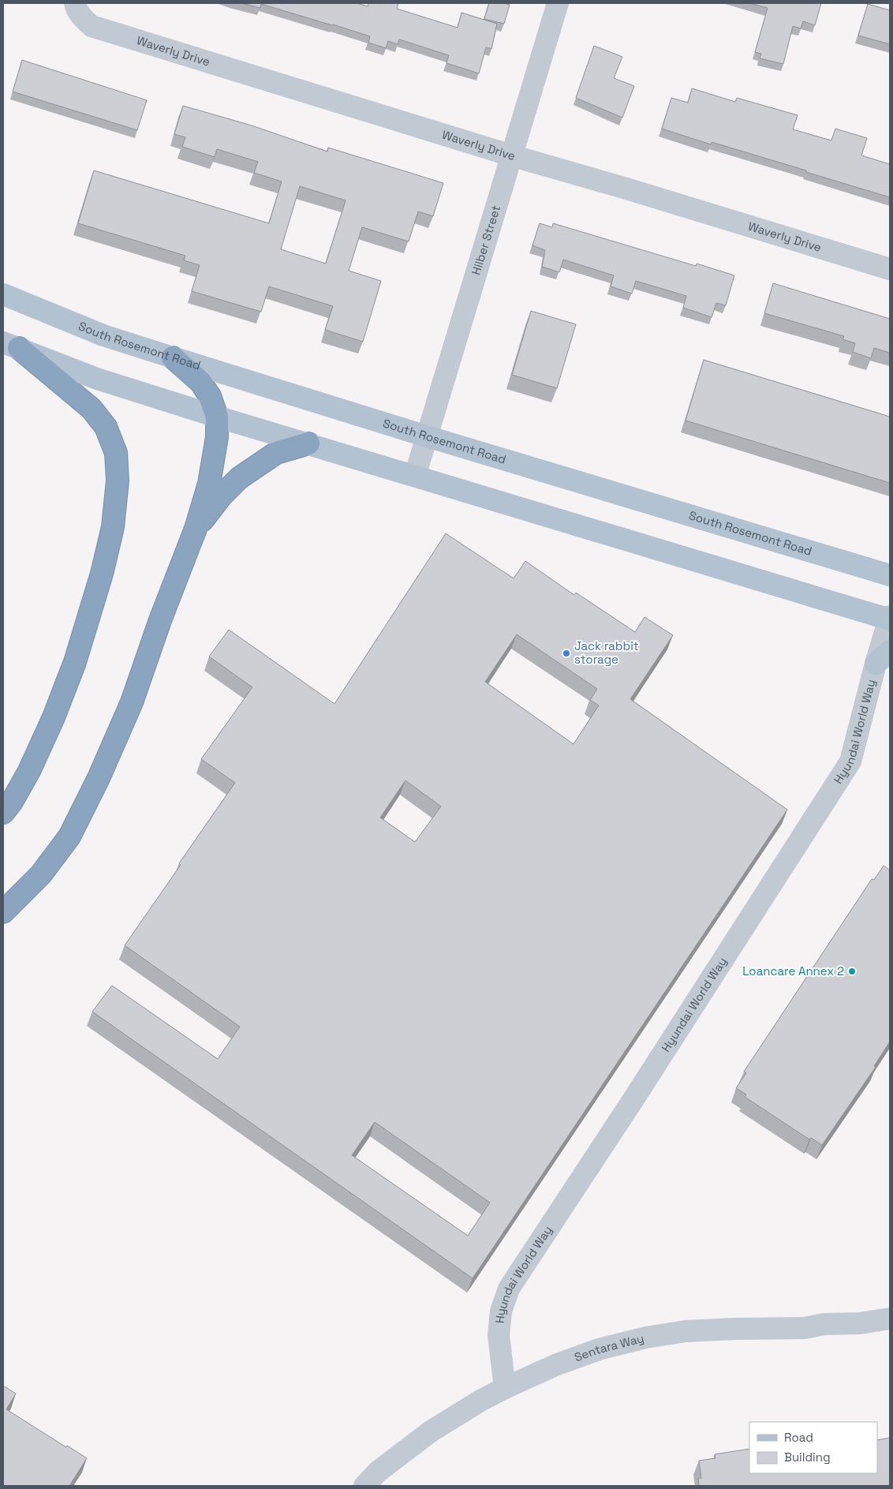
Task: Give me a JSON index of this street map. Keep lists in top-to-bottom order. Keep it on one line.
{"streets":{"main road":["South Rosemont Road"],"street":["Waverly Drive","Hilber Street","Hyundai World Way","Sentara Way"]},"crossings":[["Waverly Drive","Hilber Street"],["Hilber Street","South Rosemont Road"],["Hyundai World Way","Sentara Way"]],"places":["Jack rabbit storage","Loancare Annex 2"],"legend":["Road","Building"]}
